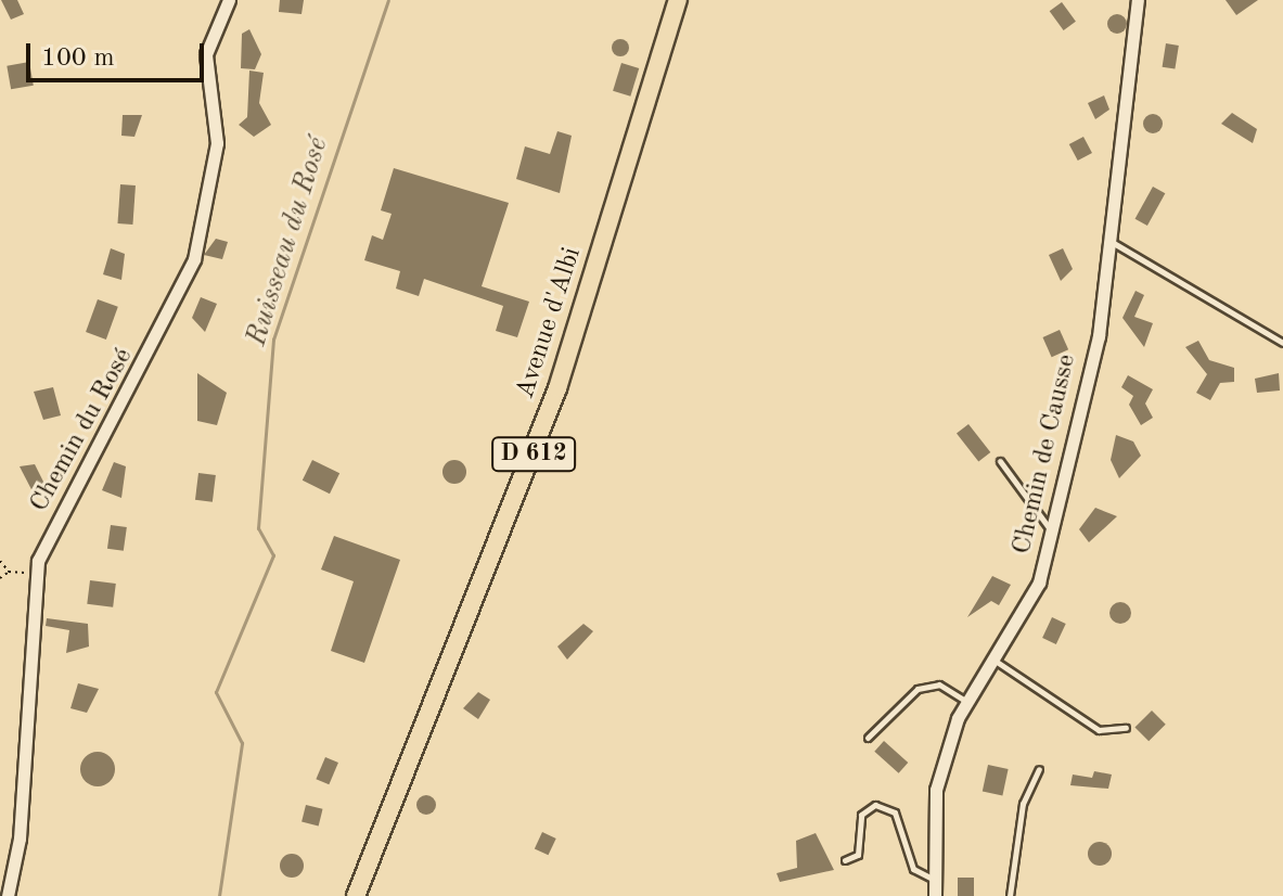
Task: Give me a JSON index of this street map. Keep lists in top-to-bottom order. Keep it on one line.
{"streets":{"main road":["Avenue d'Albi","D 612"],"street":["Chemin du Rosé","Chemin de Causse"]},"water":["Ruisseau du Rosé"],"scale_bar":"100 m"}
